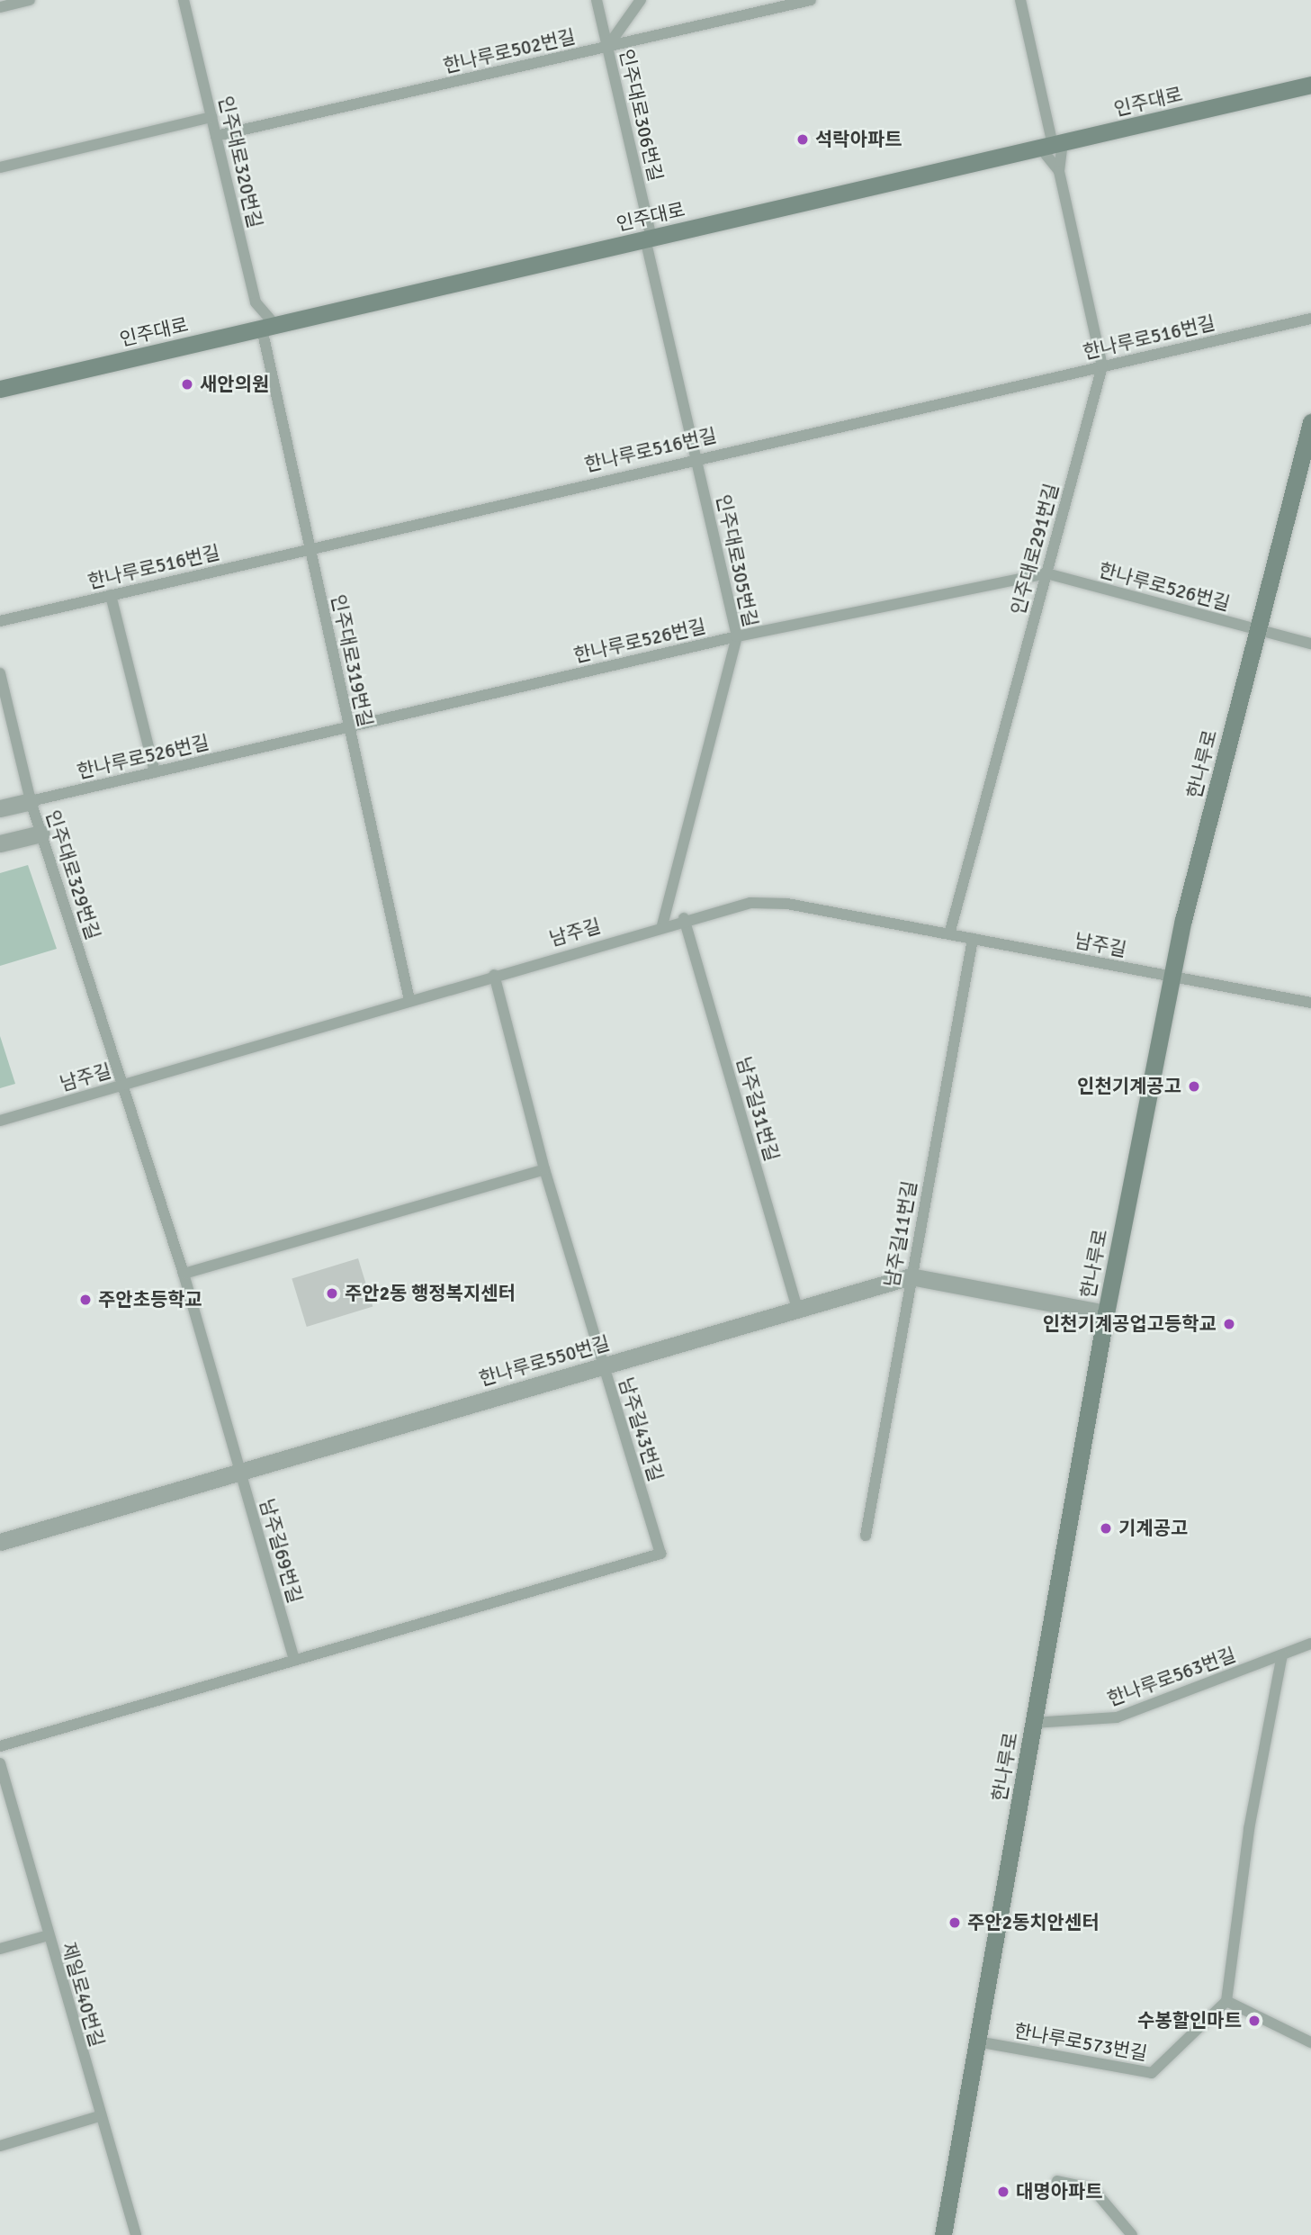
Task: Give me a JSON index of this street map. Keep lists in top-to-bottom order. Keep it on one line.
{"streets":{"main road":["인주대로","한나루로"],"street":["한나루로550번길"],"lane":["한나루로502번길","인주대로306번길","인주대로320번길","한나루로516번길","인주대로291번길","인주대로305번길","한나루로526번길","인주대로319번길","인주대로329번길","남주길","남주길31번길","남주길11번길","남주길43번길","남주길69번길","한나루로563번길","제일로40번길","한나루로573번길"]},"crossings":[["한나루로502번길","인주대로306번길"],["한나루로502번길","인주대로320번길"],["인주대로","인주대로306번길"],["인주대로","인주대로320번길"],["인주대로","인주대로305번길"],["인주대로","인주대로319번길"],["인주대로306번길","인주대로305번길"],["인주대로320번길","인주대로319번길"],["한나루로516번길","인주대로291번길"],["한나루로516번길","인주대로305번길"],["한나루로516번길","인주대로319번길"],["인주대로291번길","한나루로526번길"],["인주대로291번길","남주길"],["인주대로305번길","한나루로526번길"],["인주대로305번길","남주길"],["한나루로526번길","인주대로319번길"],["한나루로526번길","한나루로"],["한나루로526번길","인주대로329번길"],["인주대로319번길","남주길"],["한나루로","남주길"],["한나루로","한나루로550번길"],["한나루로","한나루로563번길"],["한나루로","한나루로573번길"],["인주대로329번길","남주길"],["인주대로329번길","남주길69번길"],["남주길","남주길31번길"],["남주길","남주길11번길"],["남주길","남주길43번길"],["남주길","남주길69번길"],["남주길31번길","한나루로550번길"],["남주길11번길","한나루로550번길"],["한나루로550번길","남주길43번길"],["한나루로550번길","남주길69번길"],["남주길43번길","남주길69번길"]],"places":["석락아파트","새안의원","인천기계공고","주안2동 행정복지센터","주안초등학교","인천기계공업고등학교","기계공고","주안2동치안센터","수봉할인마트","대명아파트"]}
